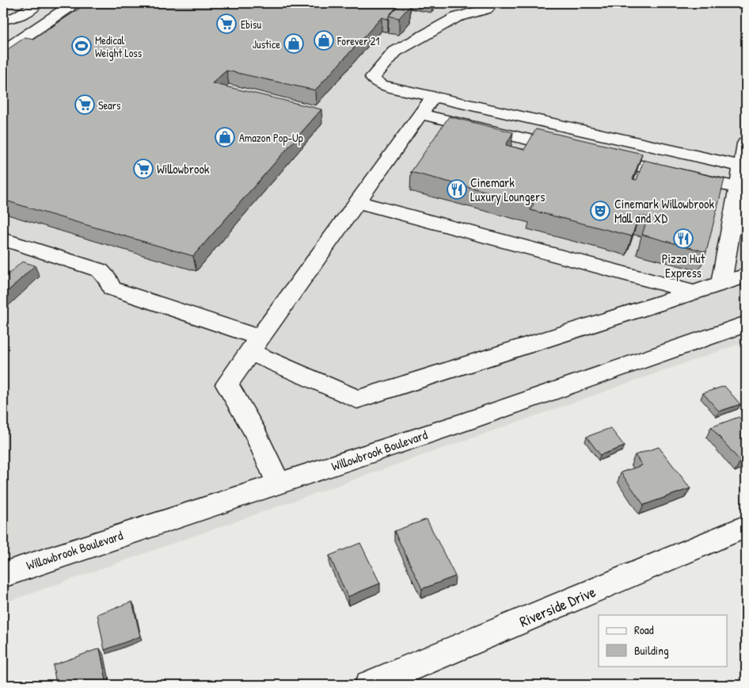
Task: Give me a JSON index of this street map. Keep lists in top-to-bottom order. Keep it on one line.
{"streets":{"street":["Willowbrook Boulevard","Riverside Drive"]},"places":{"supermarket":["Ebisu","Sears","Willowbrook"],"shop":["Forever 21","Justice","Amazon Pop-Up"],"sports":["Medical Weight Loss"],"restaurant":["Cinemark Luxury Loungers","Pizza Hut Express"],"theatre":["Cinemark Willowbrook Mall and XD"]},"legend":["Road","Building"]}
